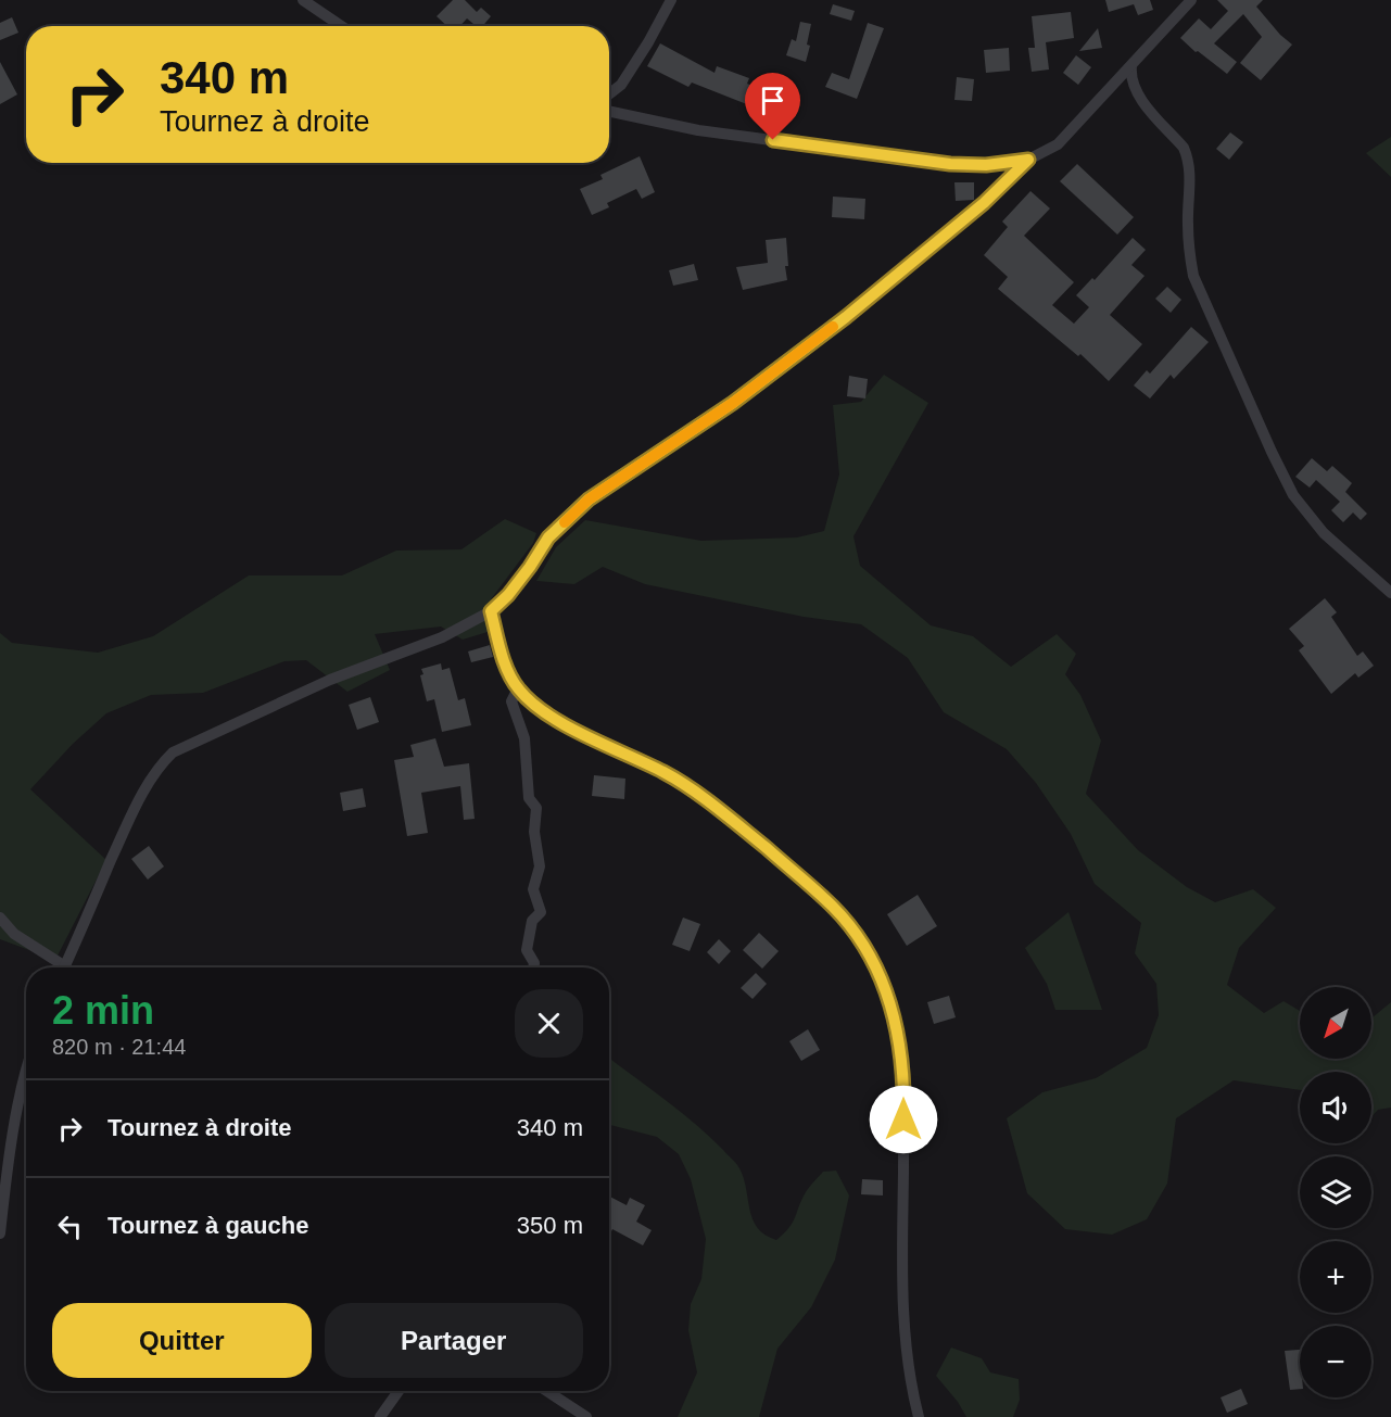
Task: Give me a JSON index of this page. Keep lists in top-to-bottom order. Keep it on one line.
{"north":"bottom left","page":{"turn":["340 m","Tournez à droite"],"heading":["2 min","820 m · 21:44"],"map_buttons":["+","−"],"list":[{"name":"Tournez à droite","value":"340 m"},{"name":"Tournez à gauche","value":"350 m"}],"buttons":["Quitter","Partager"]}}
